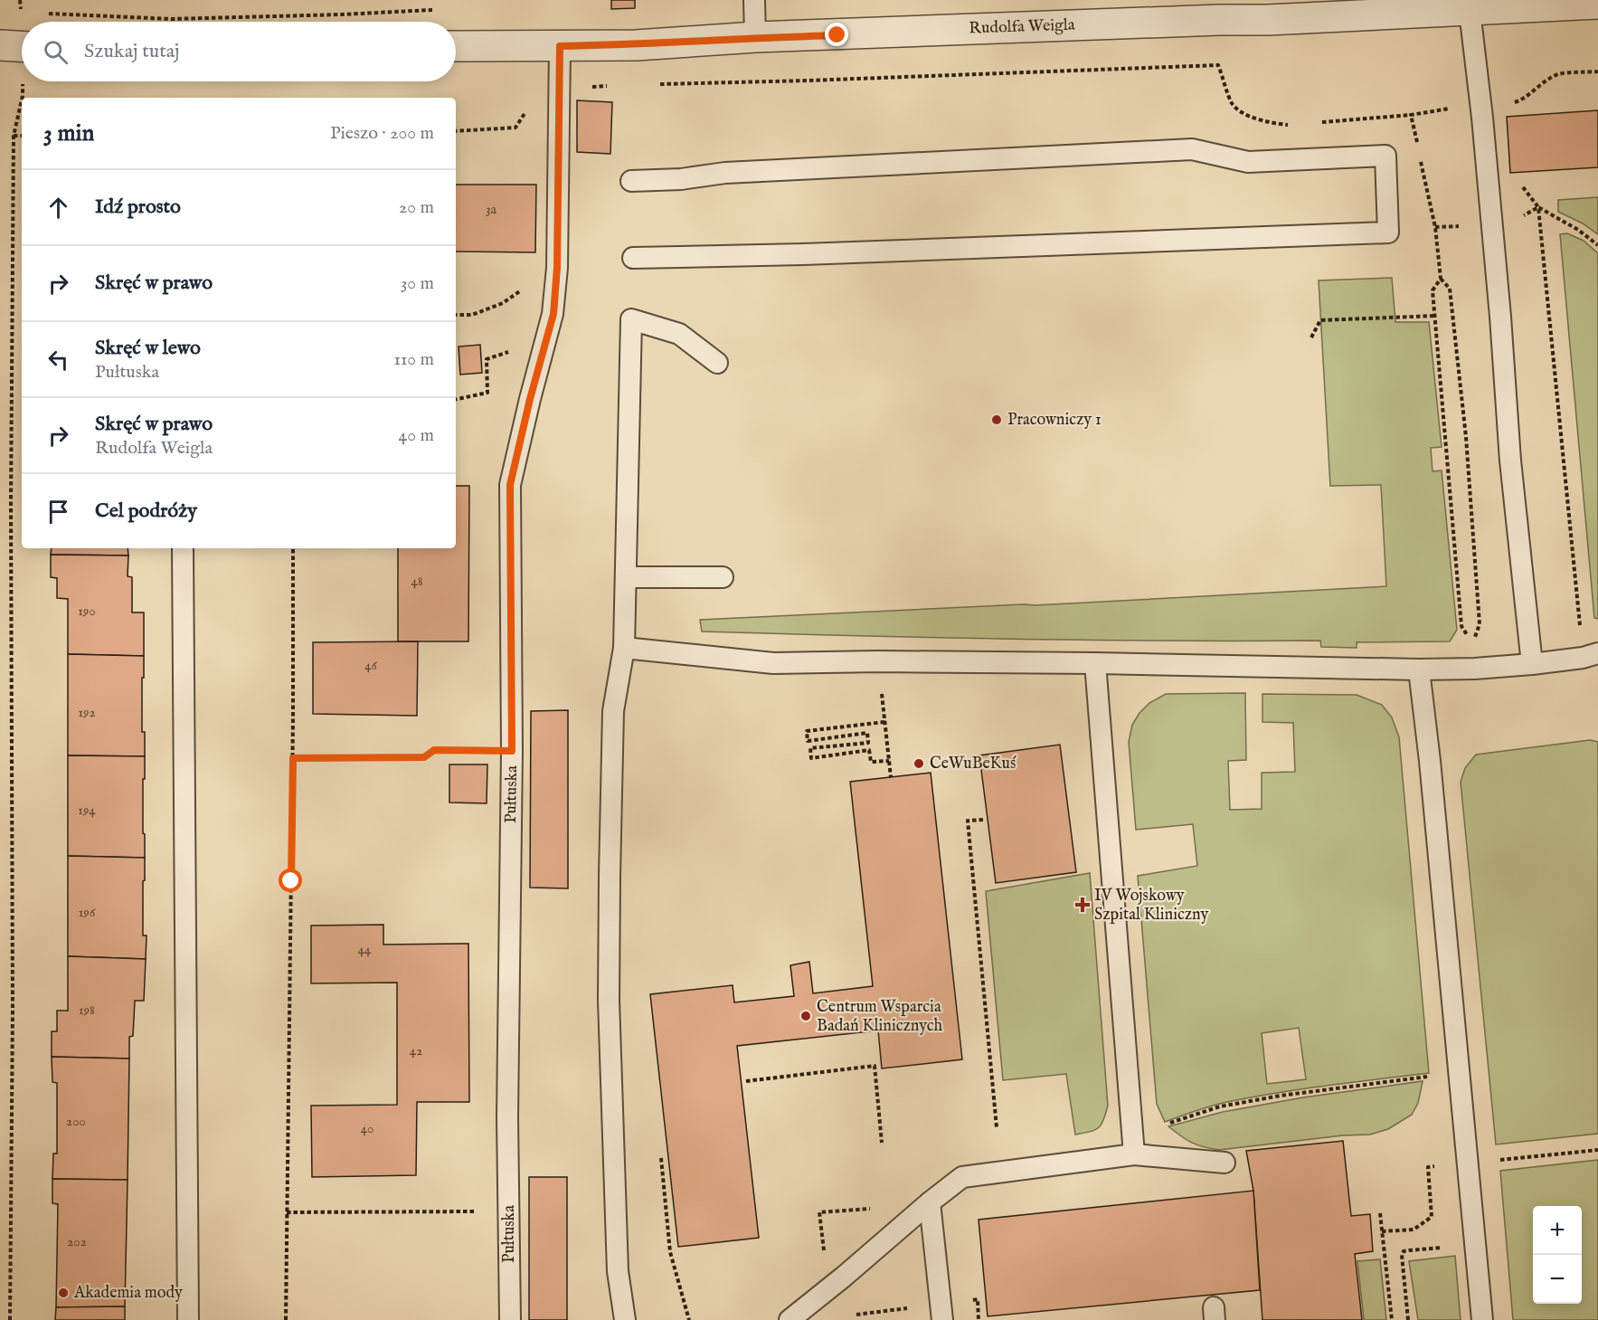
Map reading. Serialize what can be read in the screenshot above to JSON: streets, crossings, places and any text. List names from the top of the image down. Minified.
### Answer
{"streets":{"street":["Rudolfa Weigla"],"lane":["Pułtuska"]},"crossings":[["Rudolfa Weigla","Pułtuska"]],"places":{"other":["Pracowniczy 1","CeWuBeKuś","Centrum Wsparcia Badań Klinicznych","Akademia mody"],"health":["IV Wojskowy Szpital Kliniczny"]},"house_numbers":["3a","48","190","46","192","194","196","44","198","42","200","40","202"],"page":{"search":"Szukaj tutaj","heading":["3 min","Pieszo · 200 m"],"list":[["Idź prosto","20 m"],["Skręć w prawo","30 m"],["Skręć w lewo","Pułtuska","110 m"],["Skręć w prawo","Rudolfa Weigla","40 m"],"Cel podróży"],"map_buttons":["+","−"]}}
